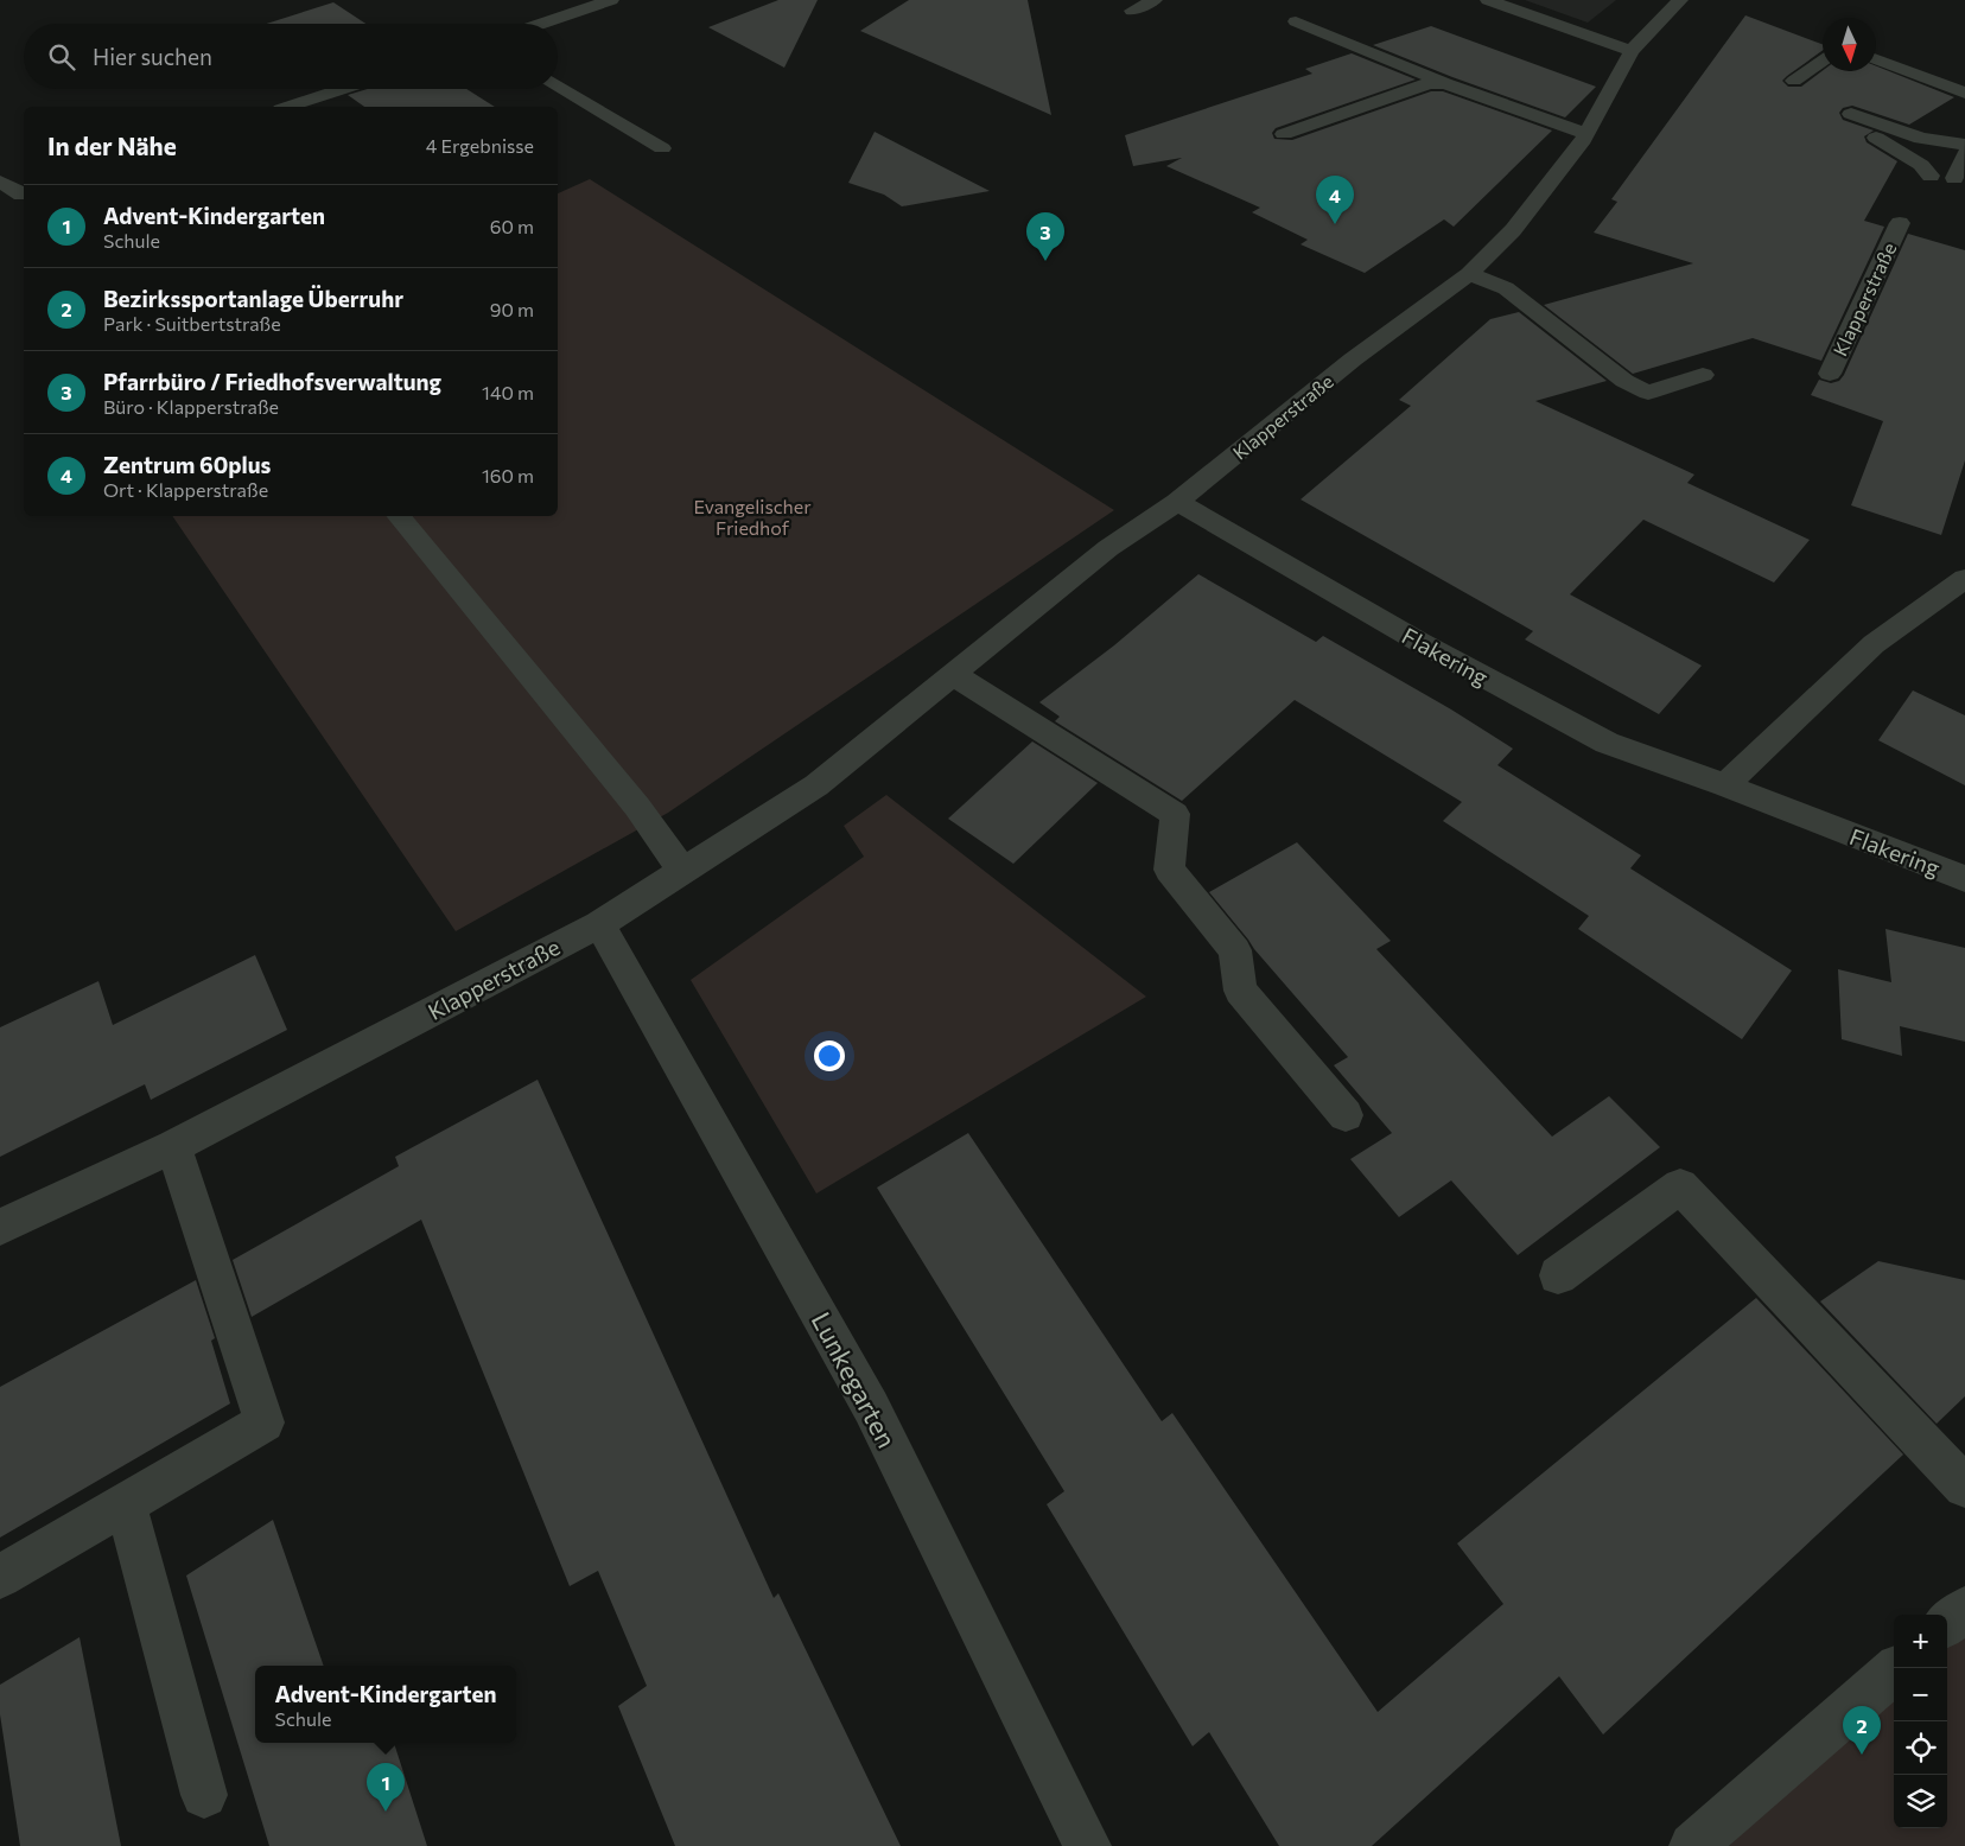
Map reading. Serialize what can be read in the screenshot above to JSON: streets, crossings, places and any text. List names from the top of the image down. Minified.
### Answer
{"streets":{"street":["Klapperstraße","Flakering","Lunkegarten"]},"crossings":[["Klapperstraße","Flakering"],["Klapperstraße","Lunkegarten"]],"parks":["Evangelischer Friedhof"],"north":"bottom","page":{"search":"Hier suchen","heading":["In der Nähe","4 Ergebnisse"],"pins":["4","3","2","1"],"list":[{"mark":"1","name":"Advent-Kindergarten","note":"Schule","value":"60 m"},{"mark":"2","name":"Bezirkssportanlage Überruhr","note":"Park · Suitbertstraße","value":"90 m"},{"mark":"3","name":"Pfarrbüro / Friedhofsverwaltung","note":"Büro · Klapperstraße","value":"140 m"},{"mark":"4","name":"Zentrum 60plus","note":"Ort · Klapperstraße","value":"160 m"}],"map_buttons":["+","−"],"popup":["Advent-Kindergarten","Schule"]}}
